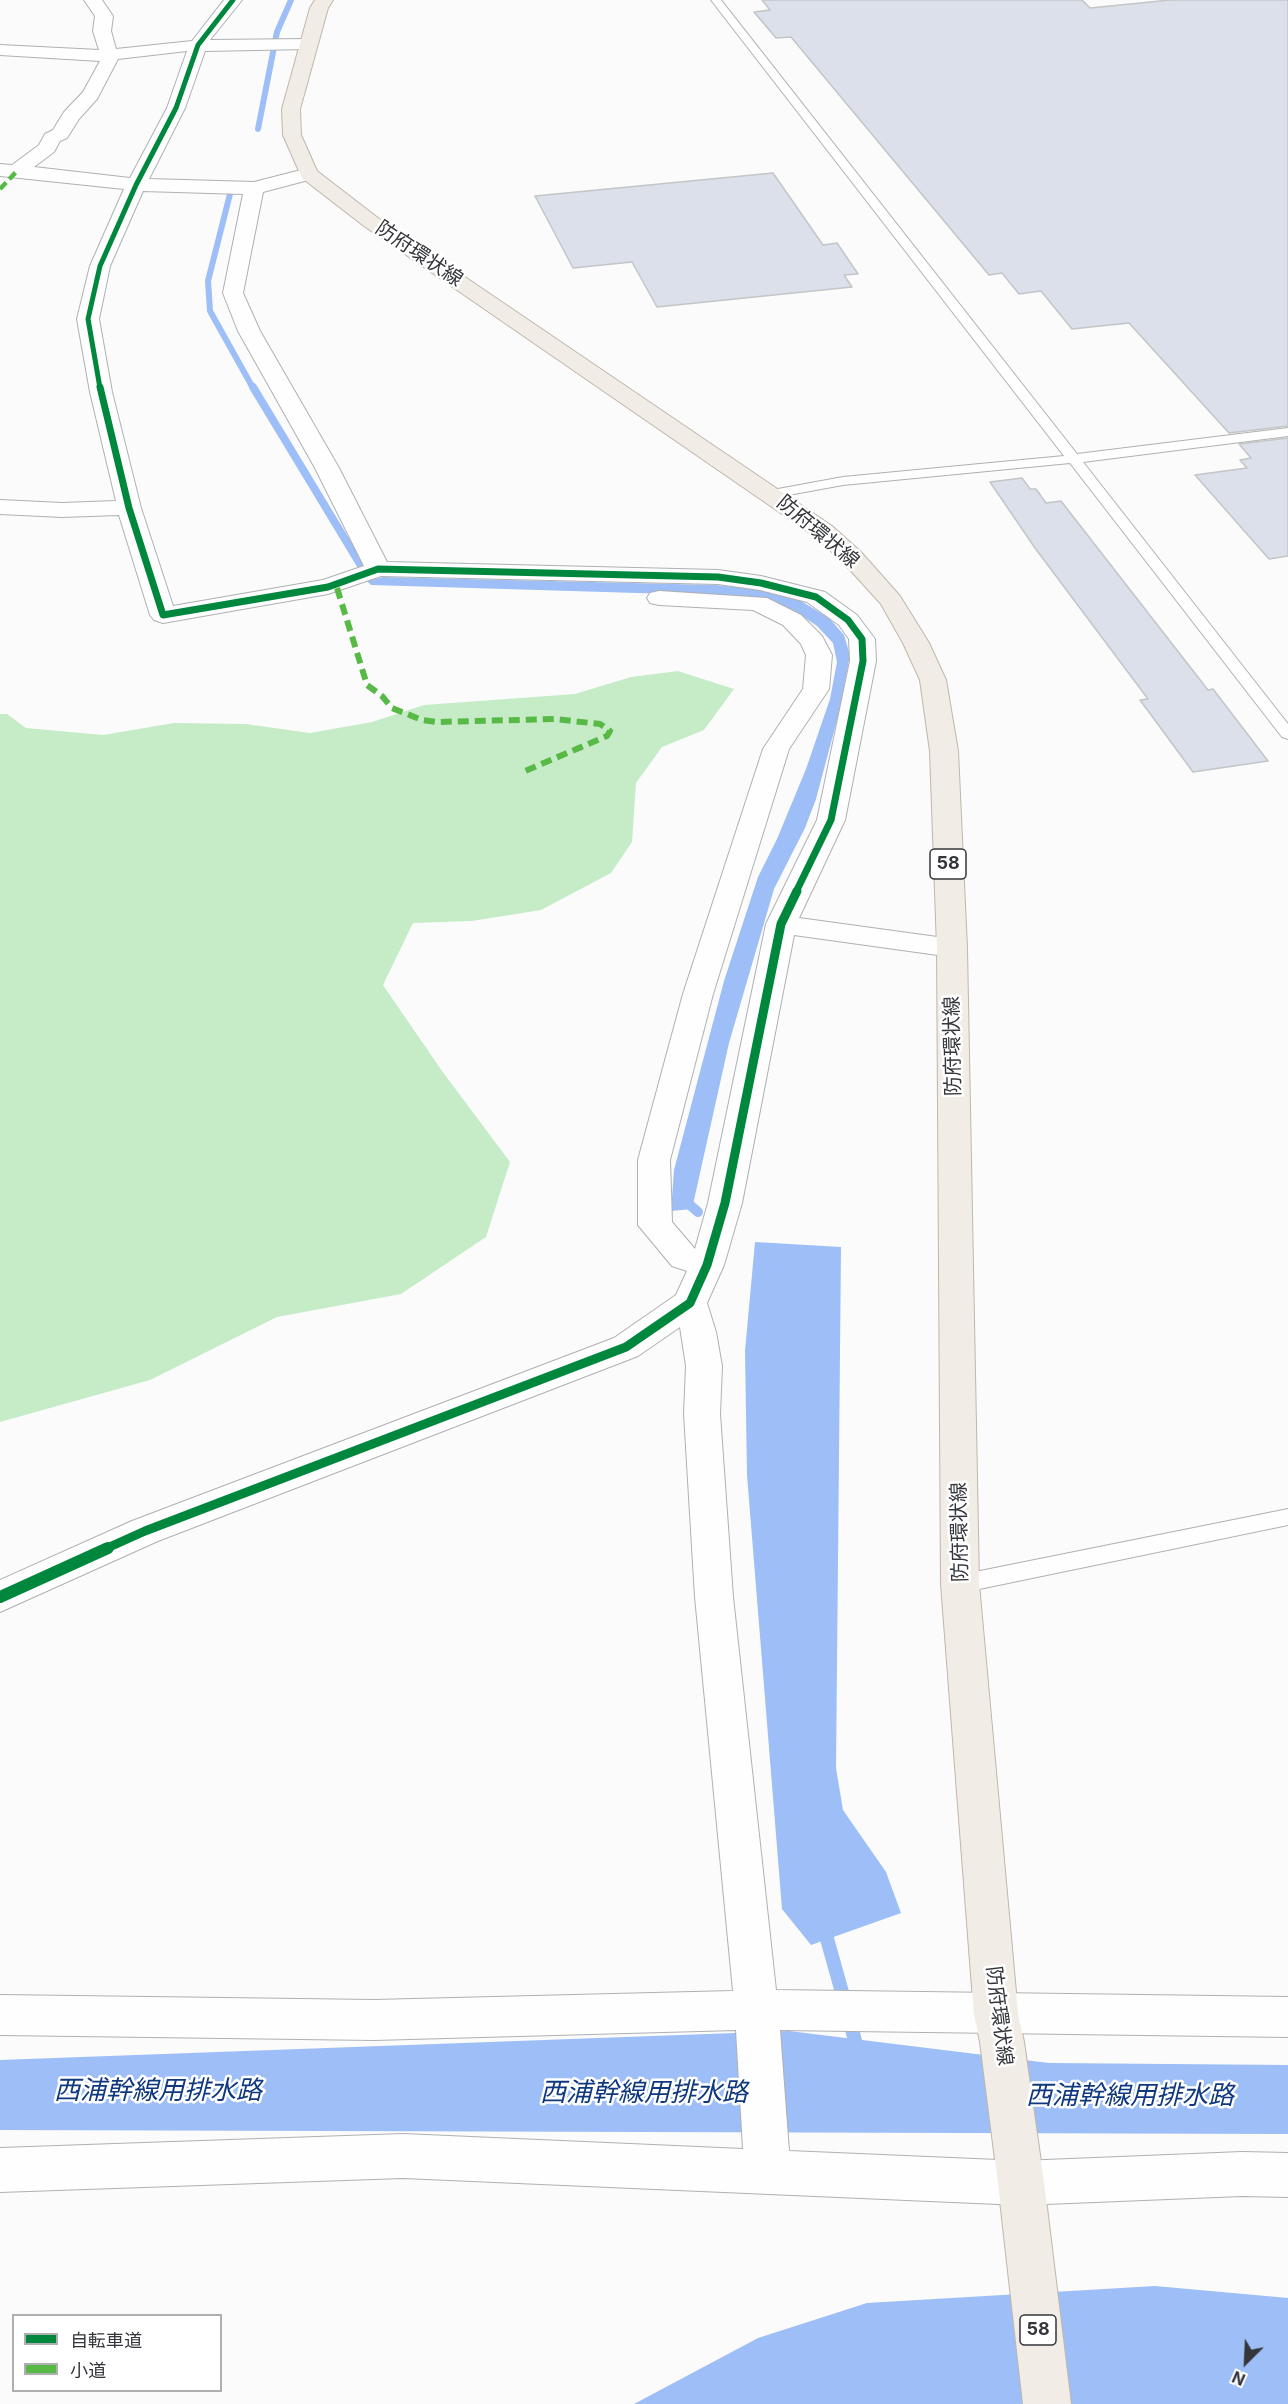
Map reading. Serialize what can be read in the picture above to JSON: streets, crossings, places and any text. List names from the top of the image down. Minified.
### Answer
{"streets":{"main road":["防府環状線","58"]},"water":["西浦幹線用排水路"],"legend":["自転車道","小道"],"north":"bottom left"}
